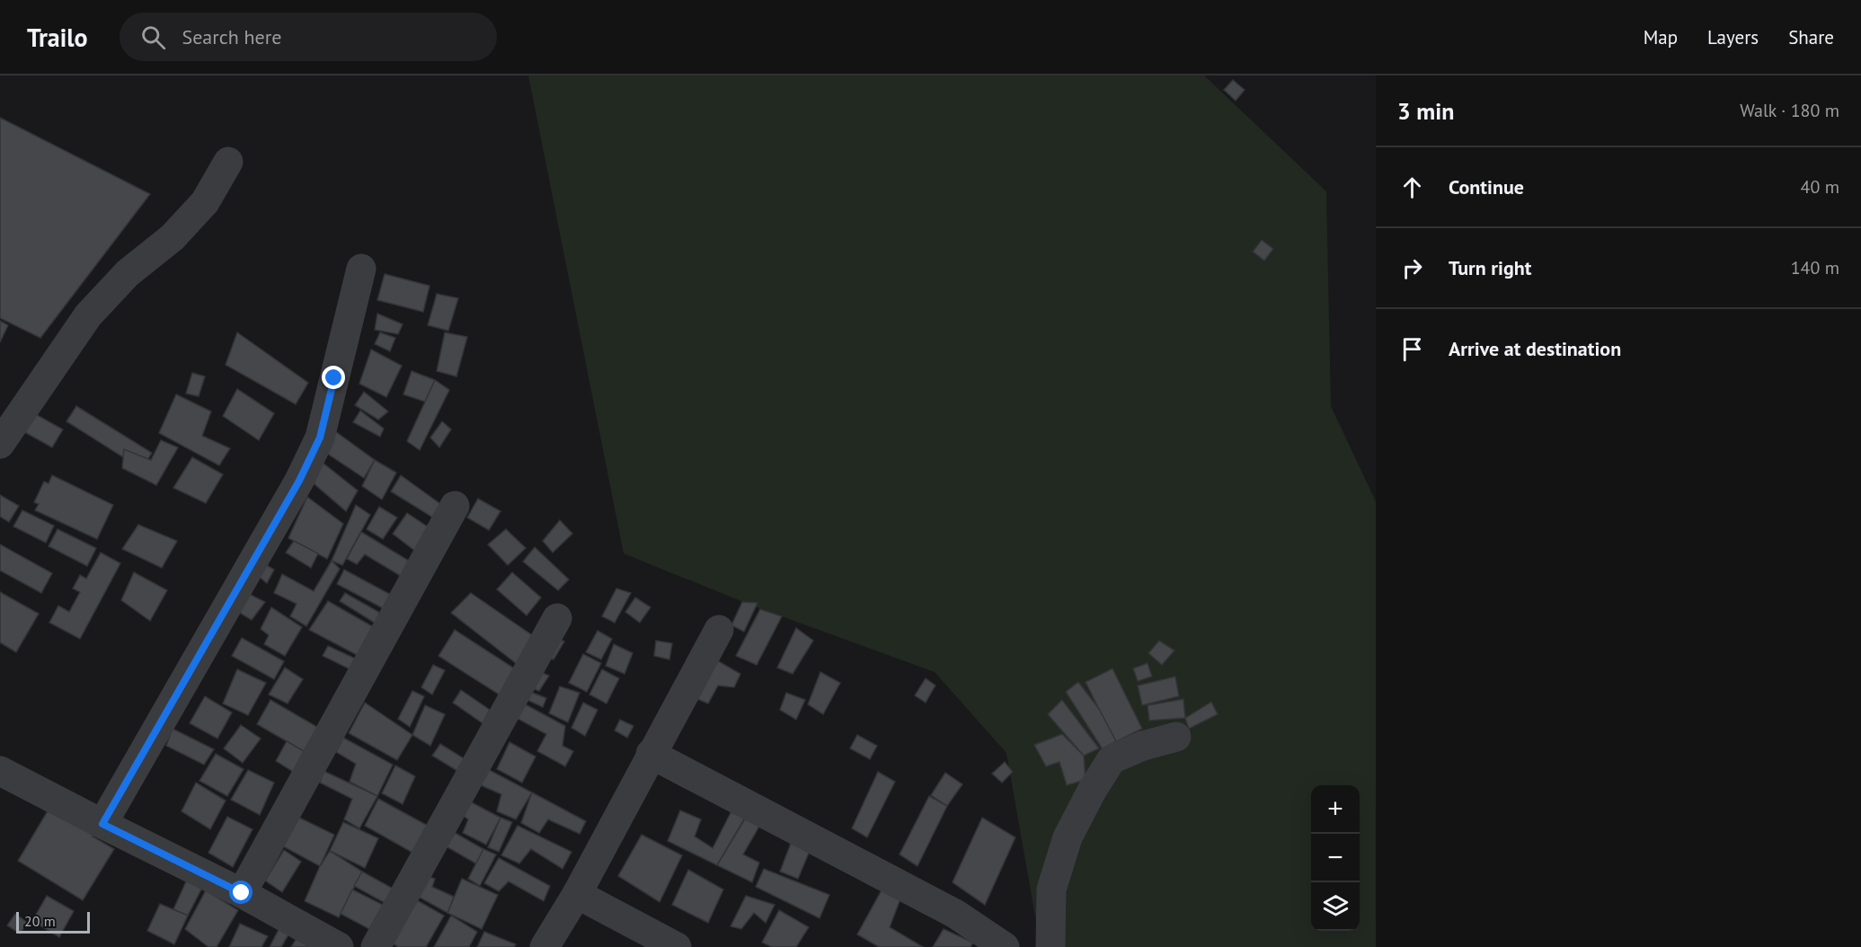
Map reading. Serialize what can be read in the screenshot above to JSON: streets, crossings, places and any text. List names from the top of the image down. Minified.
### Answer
{"scale_bar":"20 m","page":{"header":"Trailo","search":"Search here","nav":["Map","Layers","Share"],"heading":["3 min","Walk · 180 m"],"list":[["Continue","40 m"],["Turn right","140 m"],"Arrive at destination"],"map_buttons":["+","−"],"scale":"20 m"}}
